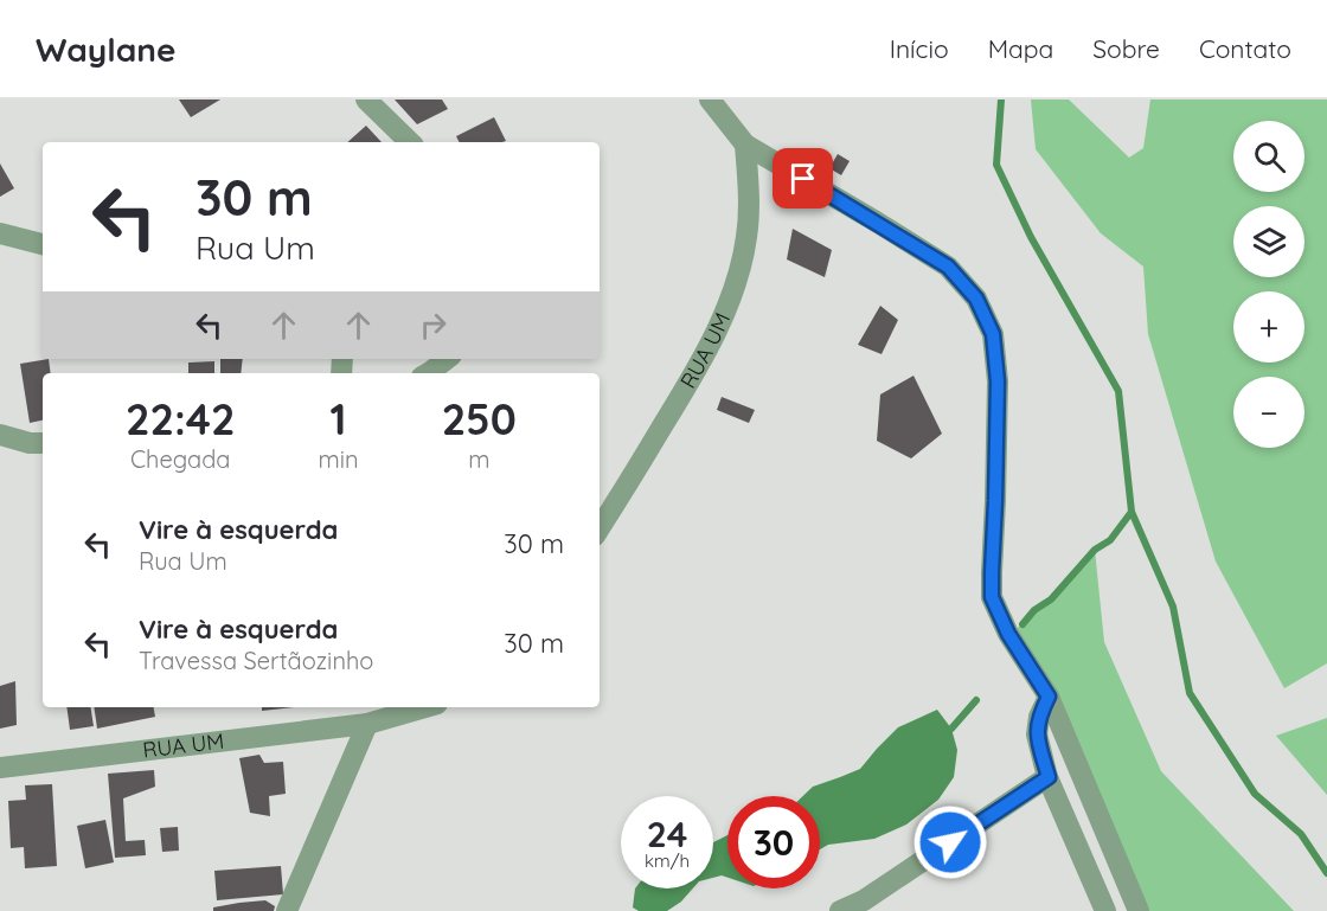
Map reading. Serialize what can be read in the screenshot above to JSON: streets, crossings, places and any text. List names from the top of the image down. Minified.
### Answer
{"streets":{"street":["RUA UM"]},"page":{"header":"Waylane","nav":["Início","Mapa","Sobre","Contato"],"map_buttons":["+","−"],"turn":["30 m","Rua Um"],"eta":["22:42","Chegada","1","min","250","m"],"list":[{"name":"Vire à esquerda","note":"Rua Um","value":"30 m"},{"name":"Vire à esquerda","note":"Travessa Sertãozinho","value":"30 m"}],"speed":"24 km/h","limit":"30"}}
